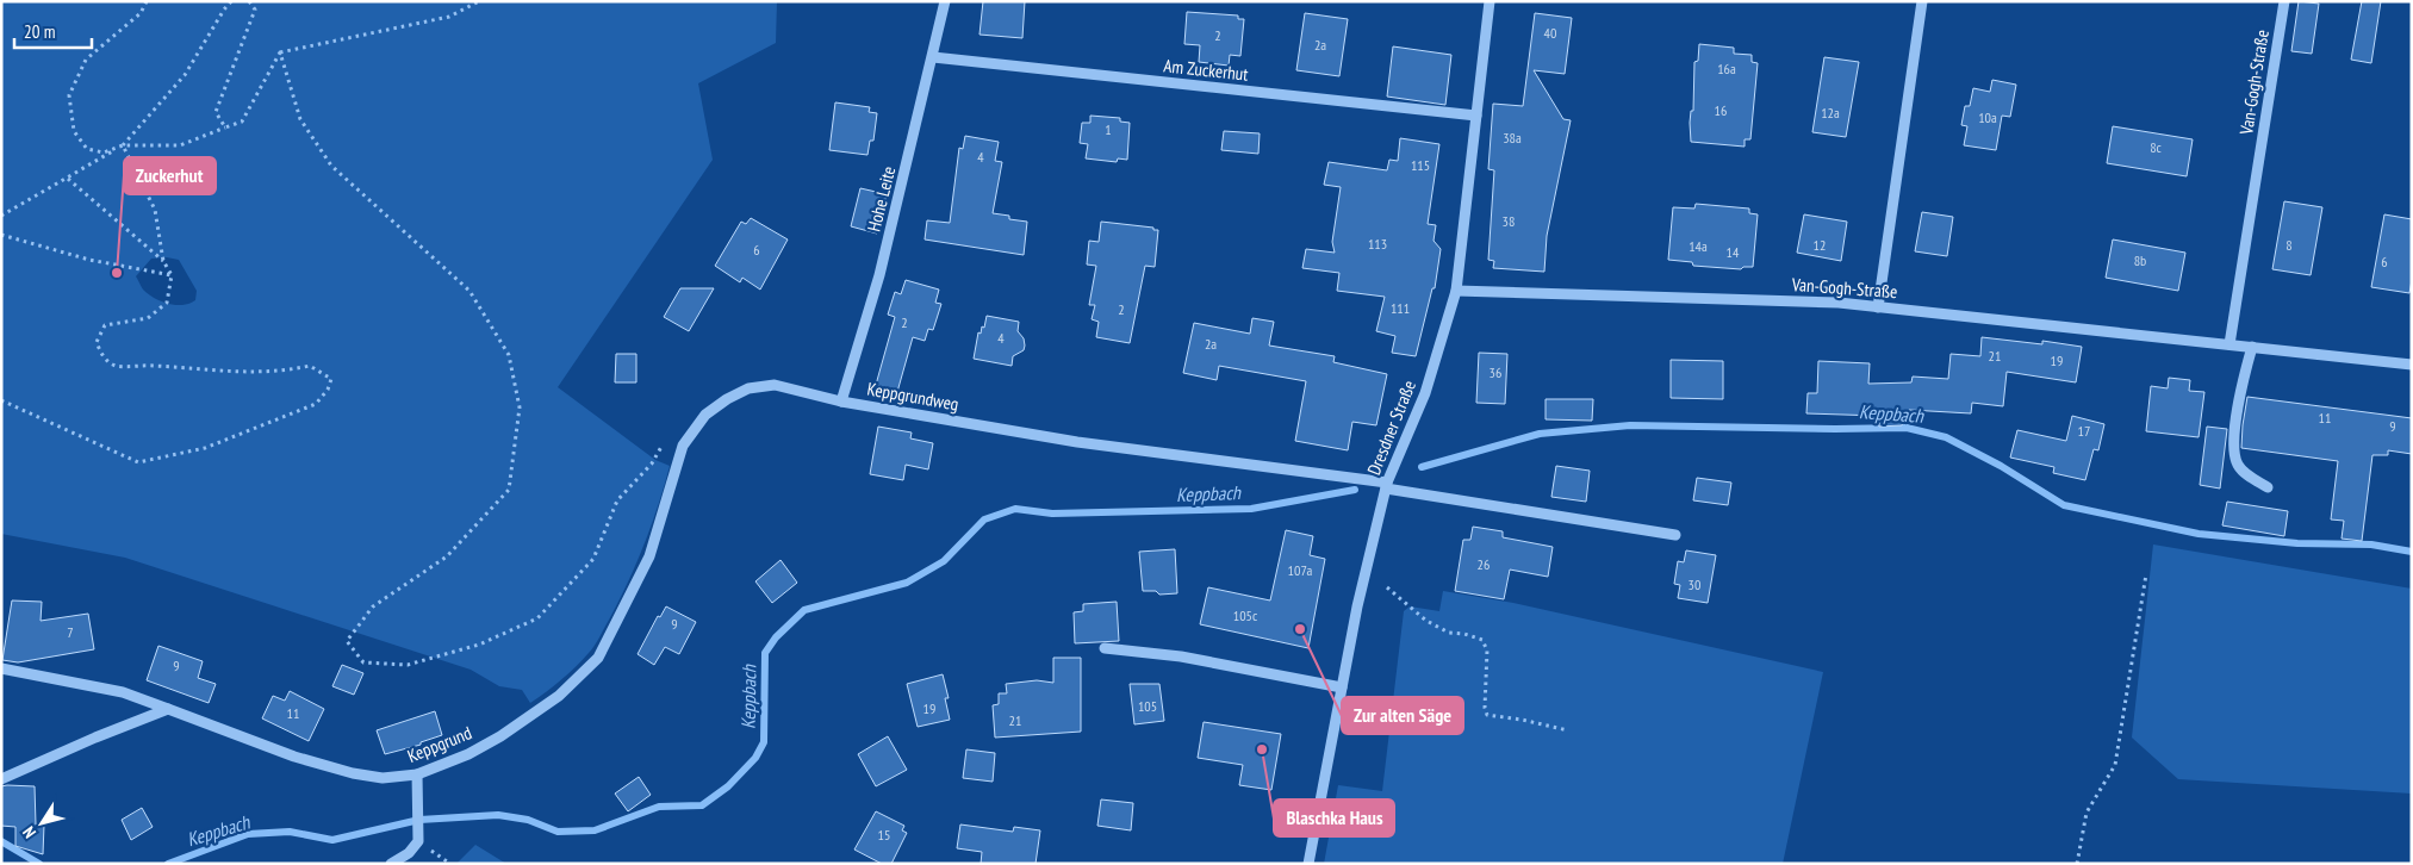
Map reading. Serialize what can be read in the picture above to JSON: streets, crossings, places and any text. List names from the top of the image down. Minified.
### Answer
{"streets":{"street":["Am Zuckerhut","Van-Gogh-Straße","Hohe Leite","Keppgrundweg","Dresdner Straße","Keppgrund"]},"crossings":[["Am Zuckerhut","Hohe Leite"],["Am Zuckerhut","Dresdner Straße"],["Van-Gogh-Straße","Dresdner Straße"],["Hohe Leite","Keppgrundweg"],["Keppgrundweg","Dresdner Straße"],["Keppgrundweg","Keppgrund"]],"water":["Keppbach"],"places":["Zuckerhut","Zur alten Säge","Blaschka Haus"],"house_numbers":["40","2","2a","16a","16","12a","10a","1","38a","8c","4","115","38","113","12","8","14a","6","14","8b","6","111","2","2","4","2a","21","19","36","11","9","17","26","107a","30","105c","9","7","9","105","19","11","21","15"],"scale_bar":"20 m","north":"bottom left"}
